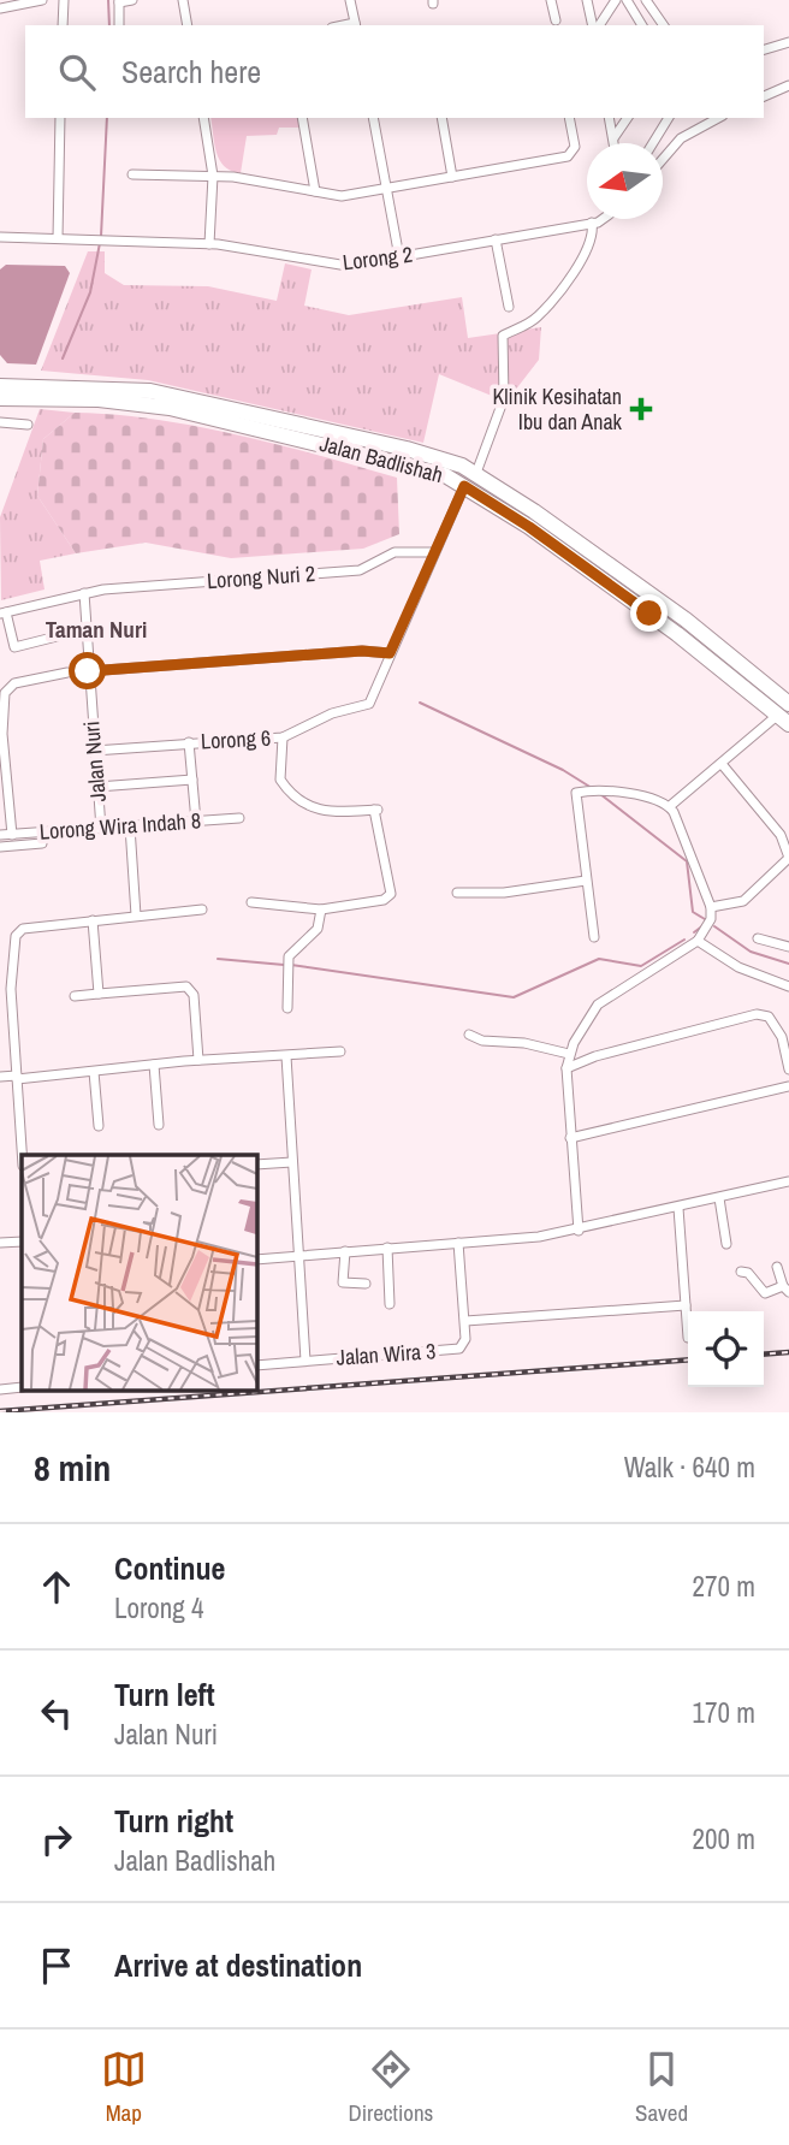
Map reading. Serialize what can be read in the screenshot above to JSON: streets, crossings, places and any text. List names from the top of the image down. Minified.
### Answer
{"streets":{"main road":["Jalan Badlishah"],"street":["Lorong 2","Lorong Nuri 2","Lorong 6","Jalan Nuri","Lorong Wira Indah 8","Jalan Wira 3"]},"crossings":[["Lorong Nuri 2","Jalan Nuri"],["Lorong 6","Jalan Nuri"],["Jalan Nuri","Lorong Wira Indah 8"]],"districts":["Taman Nuri"],"places":{"health":["Klinik Kesihatan Ibu dan Anak"]},"north":"left","page":{"search":"Search here","heading":["8 min","Walk · 640 m"],"list":[["Continue","Lorong 4","270 m"],["Turn left","Jalan Nuri","170 m"],["Turn right","Jalan Badlishah","200 m"],"Arrive at destination"],"nav":["Map","Directions","Saved"]}}
